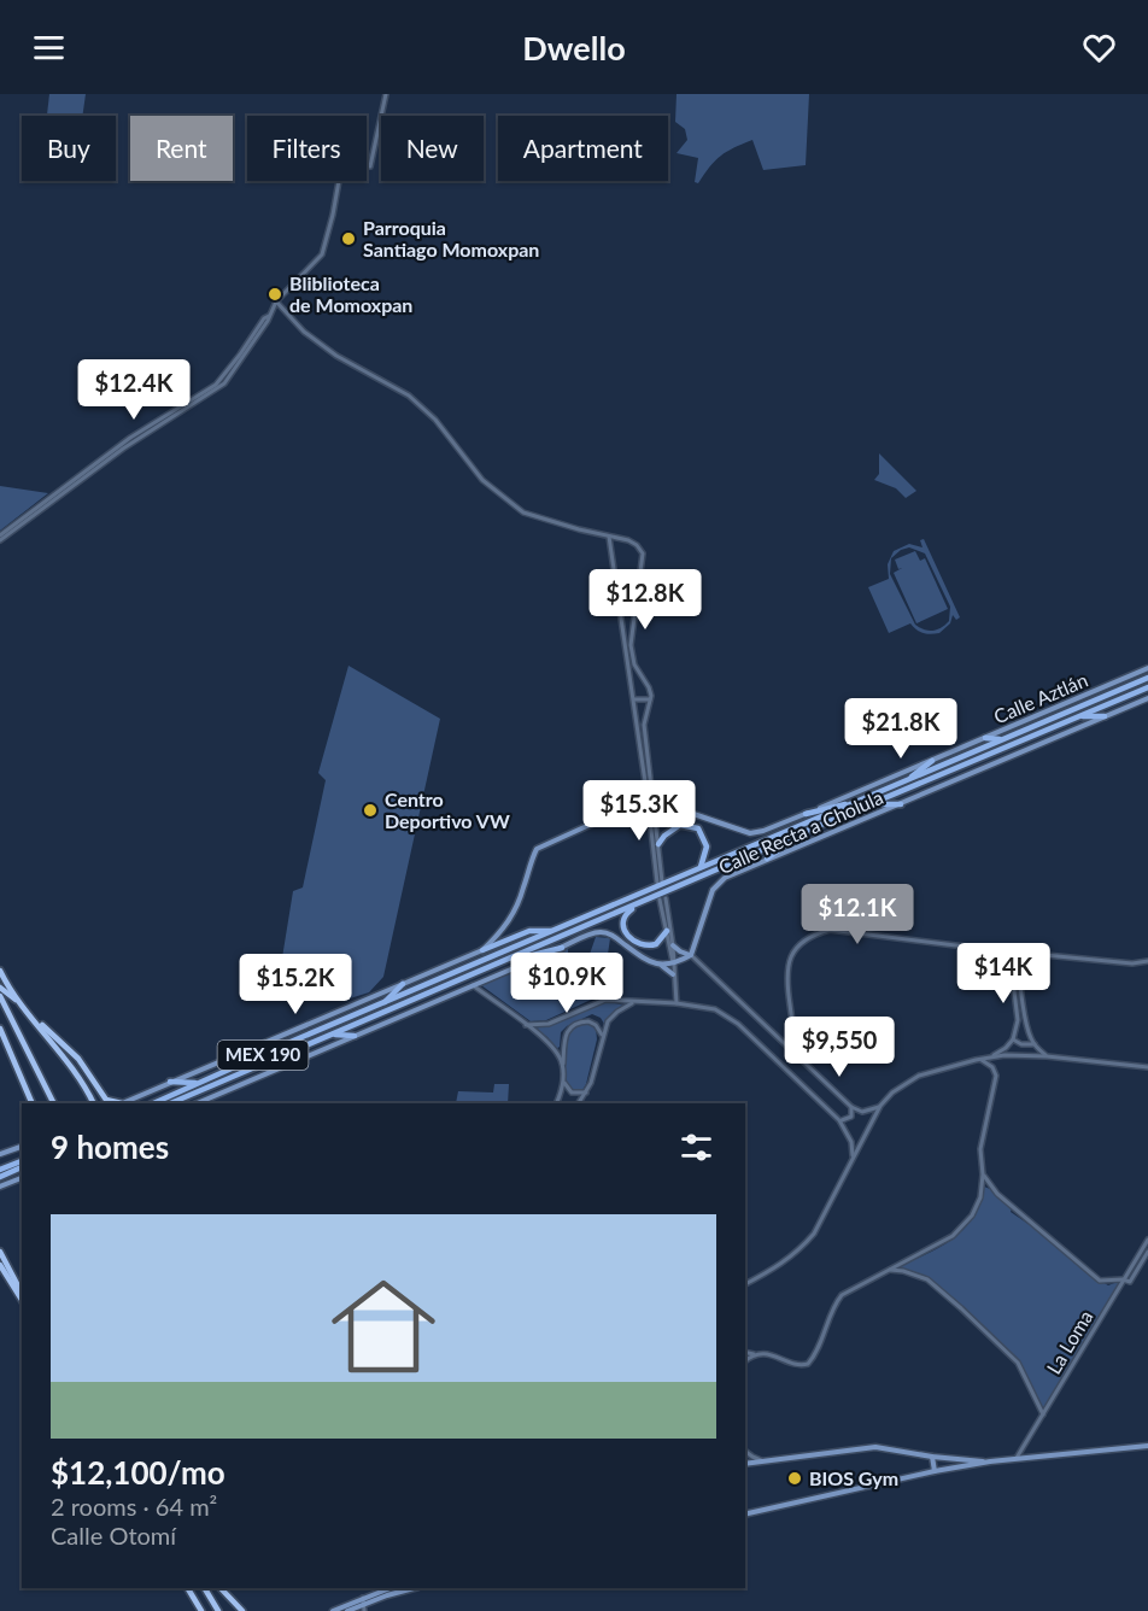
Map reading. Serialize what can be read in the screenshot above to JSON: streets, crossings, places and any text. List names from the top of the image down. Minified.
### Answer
{"streets":{"main road":["Calle Aztlán","Calle Recta a Cholula","MEX 190"],"street":["La Loma"]},"crossings":[["Calle Recta a Cholula","MEX 190"]],"places":["Parroquia Santiago Momoxpan","Bliblioteca de Momoxpan","Centro Deportivo VW","BIOS Gym"],"page":{"header":"Dwello","chip":["Buy","Rent","Filters","New","Apartment"],"price":["$12.4K","$12.8K","$21.8K","$15.3K","$12.1K","$14K","$10.9K","$15.2K","$9,550"],"heading":"9 homes","list":[{"name":"$12,100/mo","note":"2 rooms · 64 m² · Calle Otomí"}]}}
